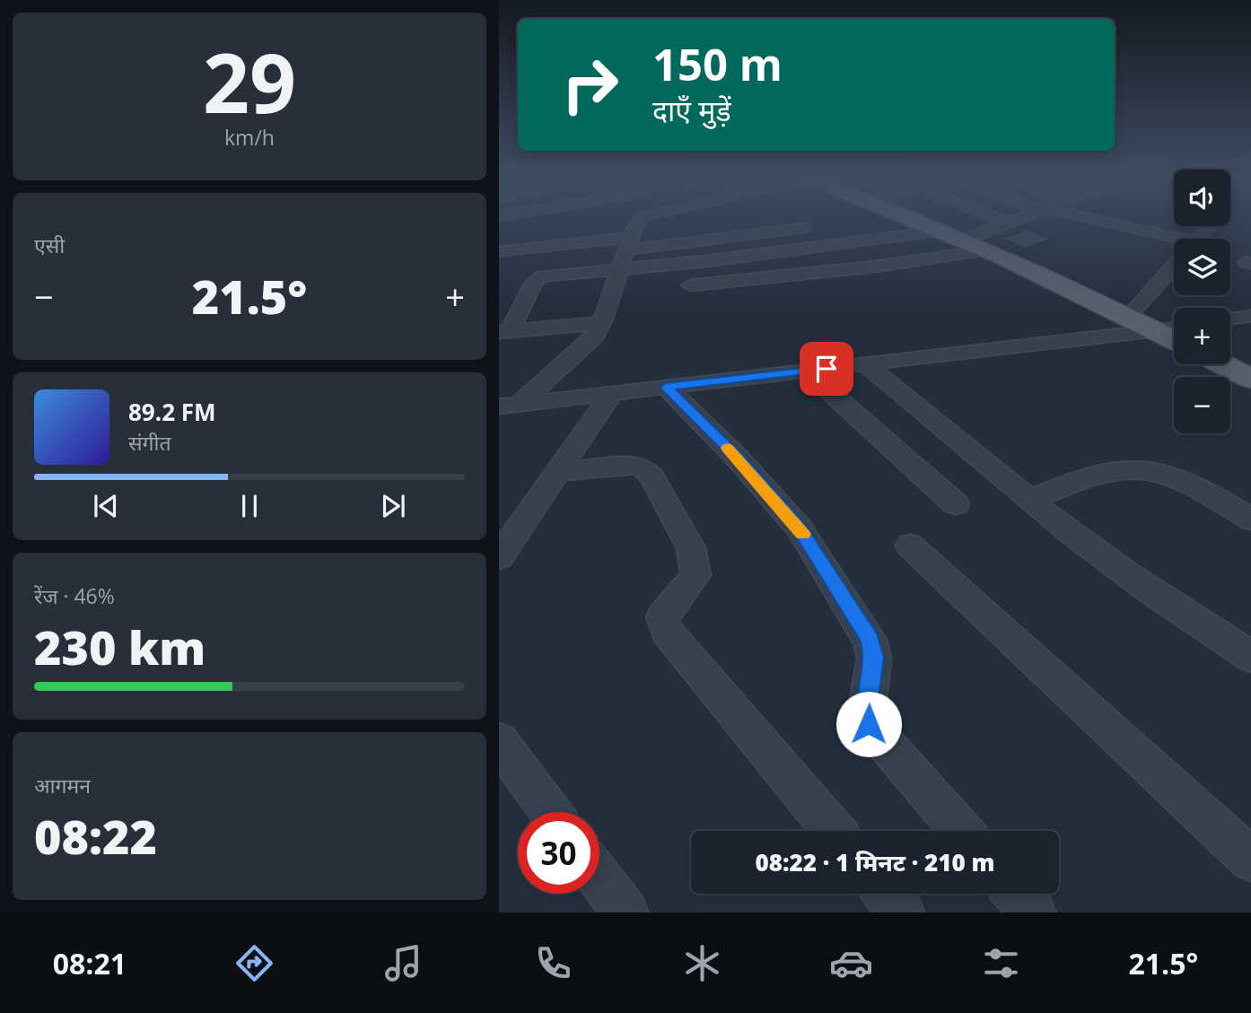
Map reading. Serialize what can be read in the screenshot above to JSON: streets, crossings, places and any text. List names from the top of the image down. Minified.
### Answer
{"page":{"tile":[["29","km/h"],"एसी",["रेंज · 46%","230 km"],["आगमन","08:22"]],"turn":["150 m","दाएँ मुड़ें"],"map_buttons":["+","−"],"heat":["−","21.5°","+"],"song":["89.2 FM","संगीत"],"limit":"30","trip":"08:22 · 1 मिनट · 210 m","tabs":["08:21","21.5°"]}}
